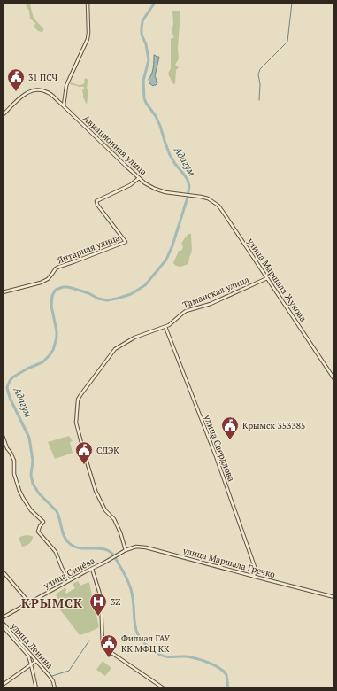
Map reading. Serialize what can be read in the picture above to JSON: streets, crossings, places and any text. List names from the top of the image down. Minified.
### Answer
{"streets":{"main road":["Авиационная улица","Янтарная улица","улица Маршала Жукова","Таманская улица","улица Свердлова","улица Маршала Гречко","улица Синёва","улица Ленина"]},"crossings":[["Авиационная улица","Янтарная улица"],["Авиационная улица","улица Маршала Жукова"],["улица Маршала Жукова","Таманская улица"],["Таманская улица","улица Свердлова"],["Таманская улица","улица Маршала Гречко"],["улица Свердлова","улица Маршала Гречко"],["улица Маршала Гречко","улица Синёва"]],"districts":["КРЫМСК"],"water":["Адагум"],"places":{"public building":["31 ПСЧ","Крымск 353385","СДЭК","Филиал ГАУ КК МФЦ КК"],"hospital":["3Z"]}}
